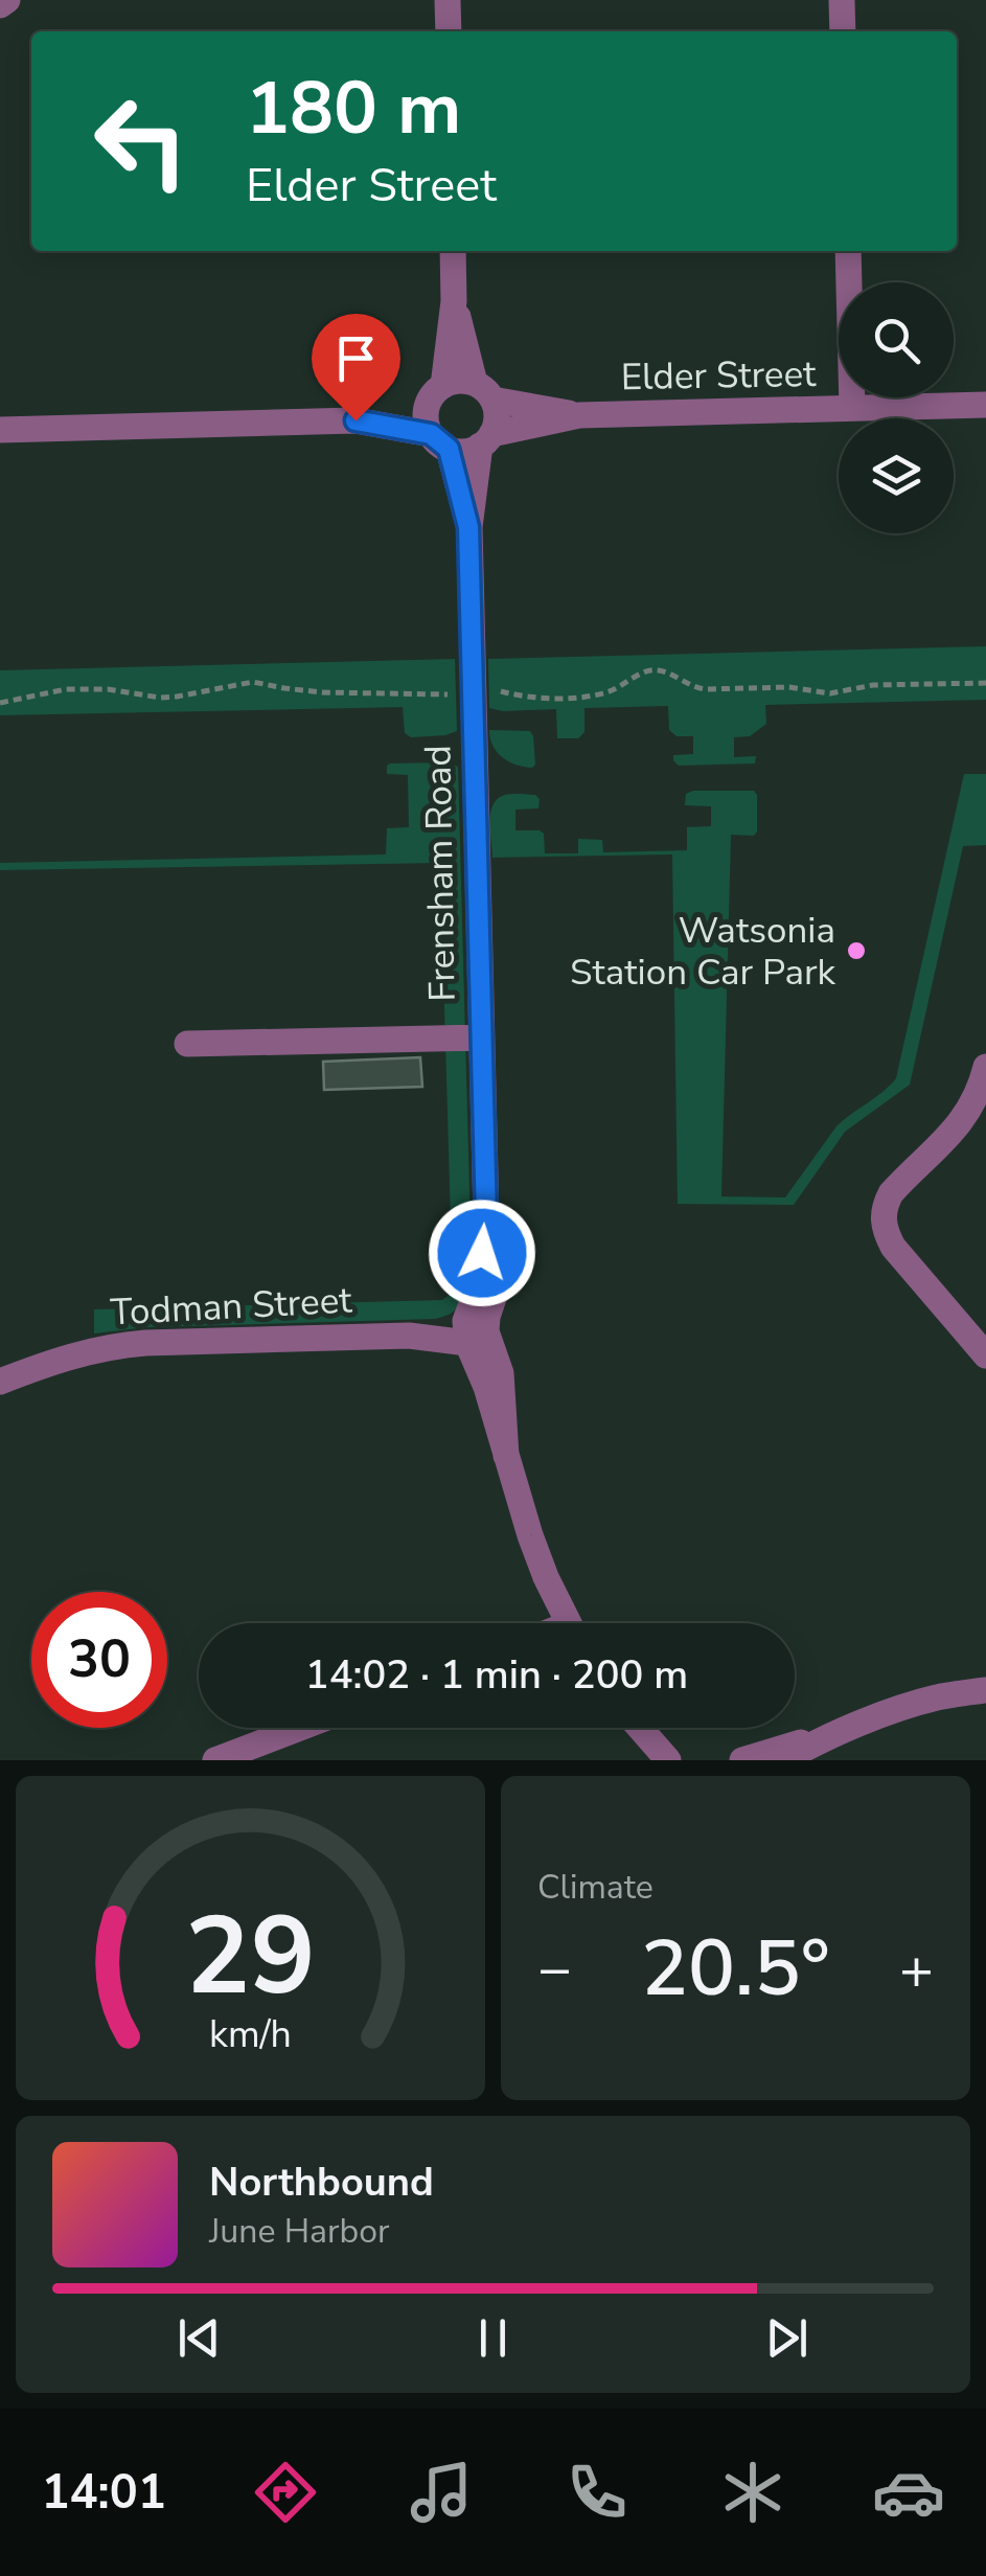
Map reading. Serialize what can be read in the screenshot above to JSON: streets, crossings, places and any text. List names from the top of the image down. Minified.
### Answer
{"streets":{"street":["Elder Street","Frensham Road","Todman Street"]},"crossings":[["Elder Street","Frensham Road"],["Frensham Road","Todman Street"]],"places":["Watsonia Station Car Park"],"page":{"turn":["180 m","Elder Street"],"limit":"30","trip":"14:02 · 1 min · 200 m","tile":"Climate","heat":["−","20.5°","+"],"song":["Northbound","June Harbor"],"tabs":"14:01","gauge":["29","km/h"]}}
